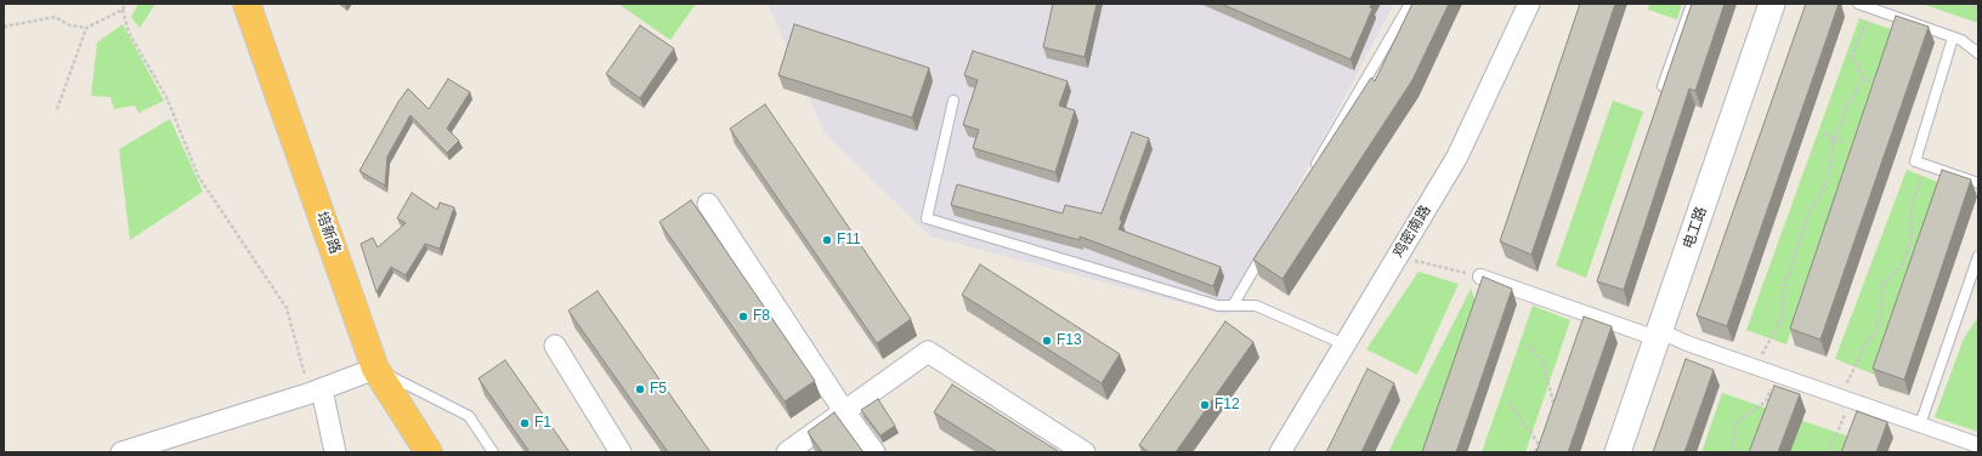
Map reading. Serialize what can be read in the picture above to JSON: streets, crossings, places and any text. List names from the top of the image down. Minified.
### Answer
{"streets":{"highway":["培新路"],"street":["电工路","鸡密南路"]},"places":["F11","F8","F13","F5","F12","F1"]}
